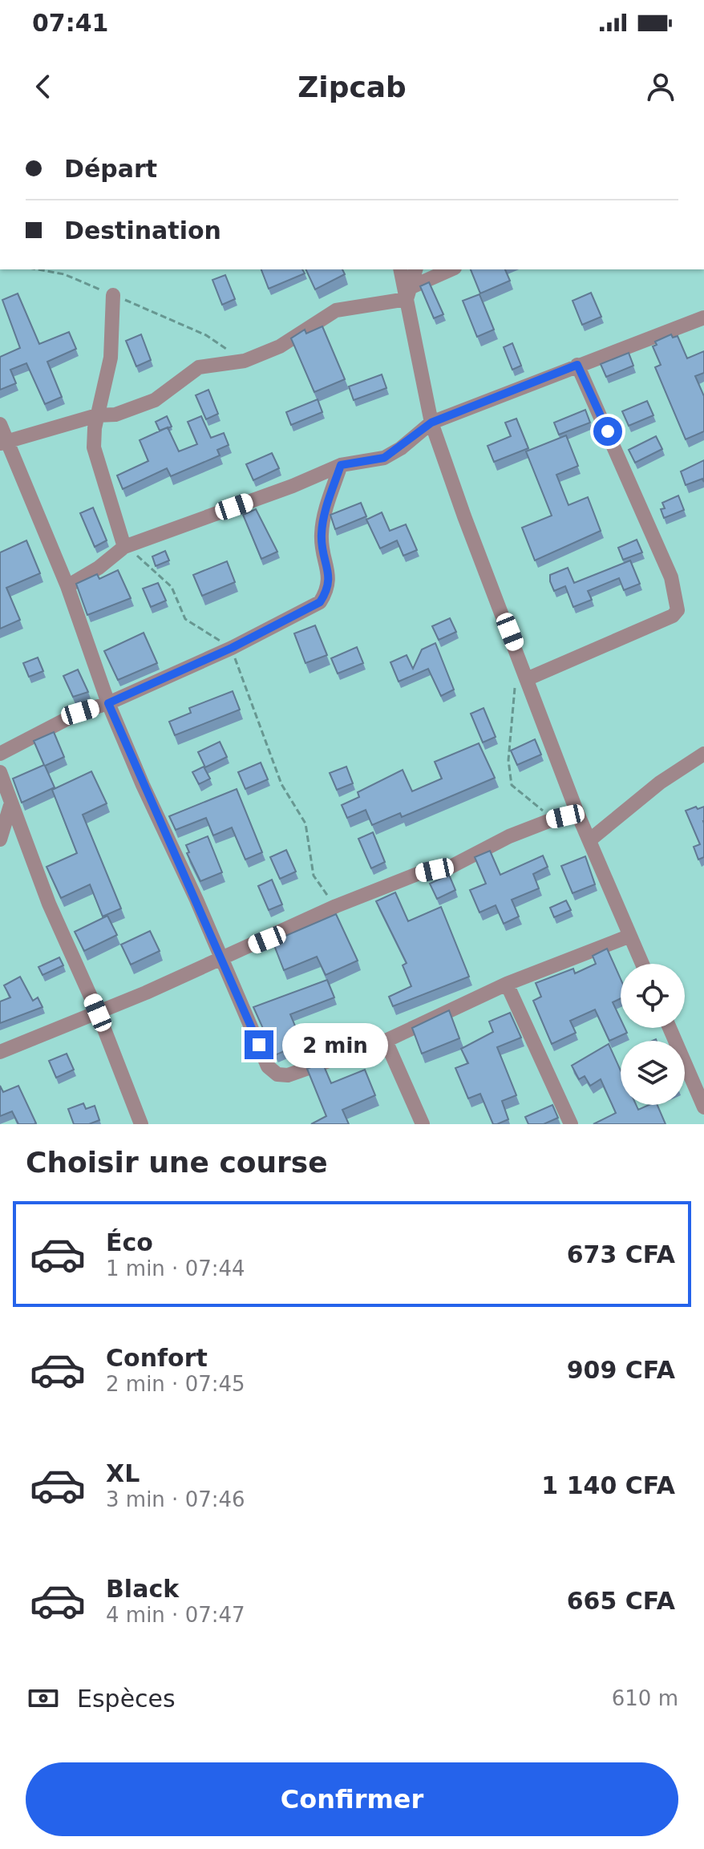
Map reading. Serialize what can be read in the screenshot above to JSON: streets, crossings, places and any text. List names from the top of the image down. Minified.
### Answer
{"page":{"status":"07:41","header":"Zipcab","banner":["Départ","Destination"],"bubble":"2 min","heading":"Choisir une course","list":[{"name":"Éco","note":"1 min · 07:44","value":"673 CFA"},{"name":"Confort","note":"2 min · 07:45","value":"909 CFA"},{"name":"XL","note":"3 min · 07:46","value":"1 140 CFA"},{"name":"Black","note":"4 min · 07:47","value":"665 CFA"}],"pay":["Espèces","610 m"],"buttons":"Confirmer"}}
